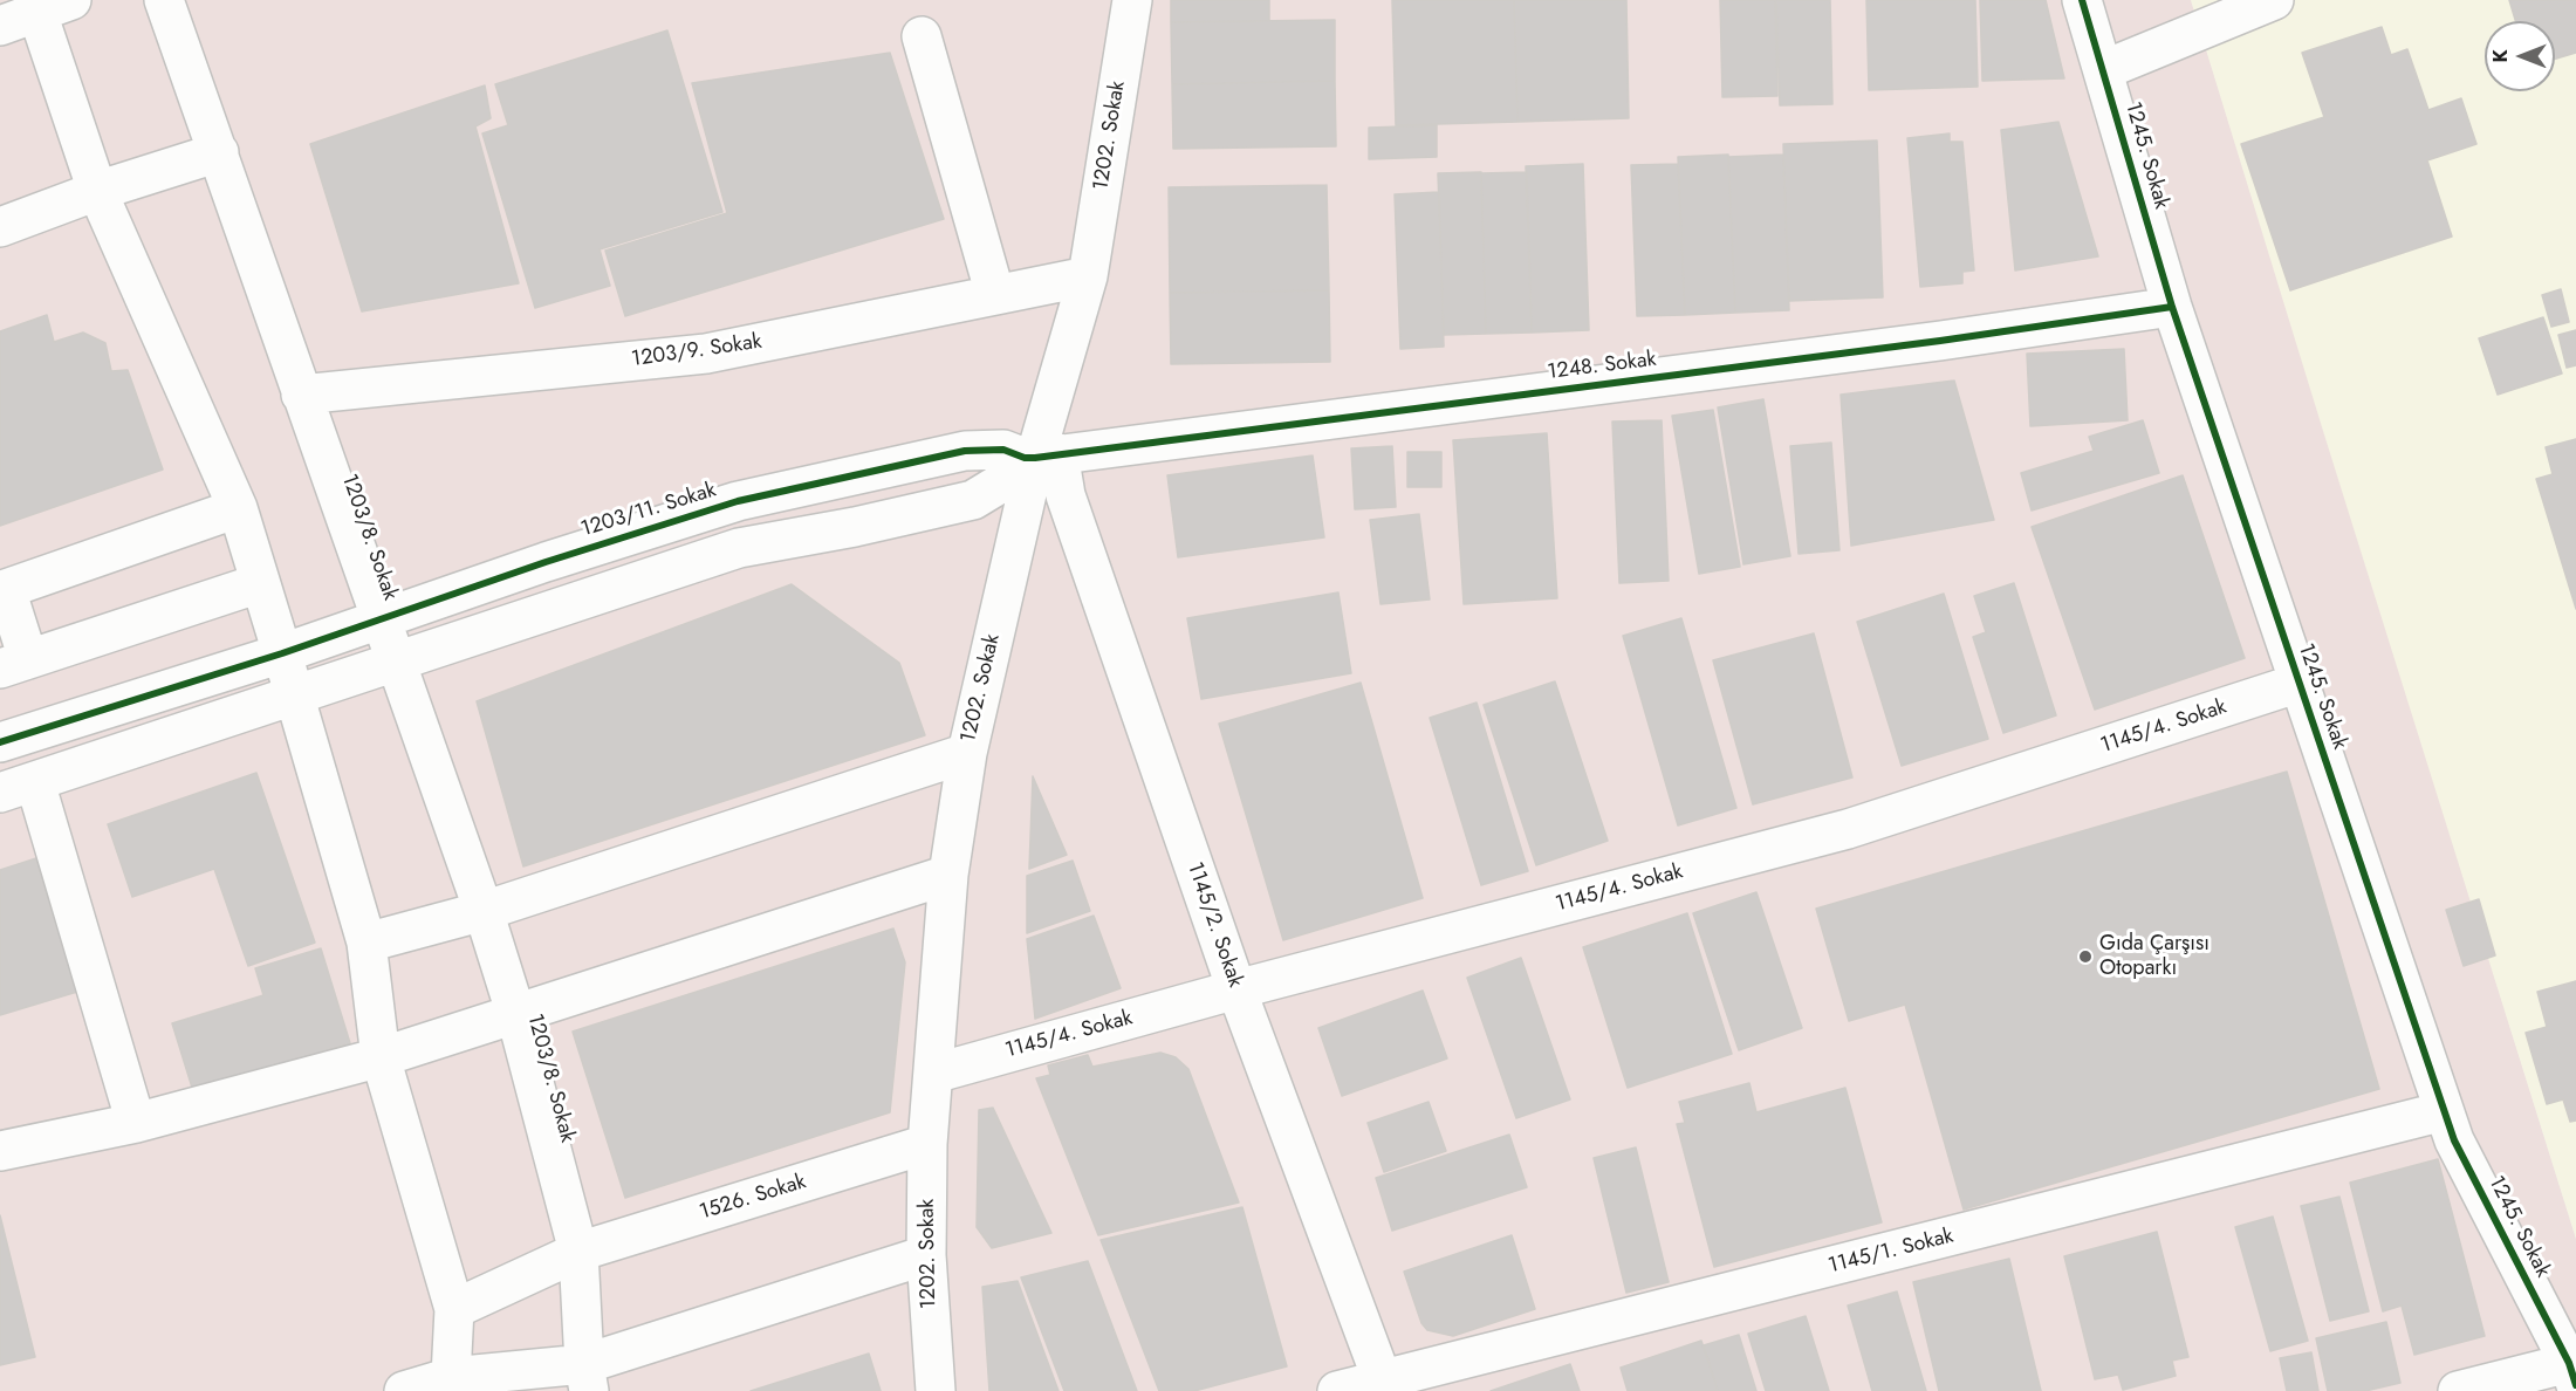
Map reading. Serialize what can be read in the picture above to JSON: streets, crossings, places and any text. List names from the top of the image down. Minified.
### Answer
{"streets":{"street":["1202. Sokak","1245. Sokak","1203/9. Sokak","1248. Sokak","1203/11. Sokak","1203/8. Sokak","1145/4. Sokak","1145/2. Sokak","1526. Sokak","1145/1. Sokak"]},"crossings":[["1202. Sokak","1203/9. Sokak"],["1202. Sokak","1248. Sokak"],["1202. Sokak","1203/11. Sokak"],["1202. Sokak","1145/4. Sokak"],["1202. Sokak","1145/2. Sokak"],["1202. Sokak","1526. Sokak"],["1245. Sokak","1248. Sokak"],["1245. Sokak","1145/4. Sokak"],["1245. Sokak","1145/1. Sokak"],["1203/9. Sokak","1203/8. Sokak"],["1248. Sokak","1203/11. Sokak"],["1248. Sokak","1145/2. Sokak"],["1203/11. Sokak","1203/8. Sokak"],["1203/11. Sokak","1145/2. Sokak"],["1203/8. Sokak","1526. Sokak"],["1145/4. Sokak","1145/2. Sokak"],["1145/2. Sokak","1145/1. Sokak"]],"places":["Gıda Çarşısı Otoparkı"],"north":"left"}
